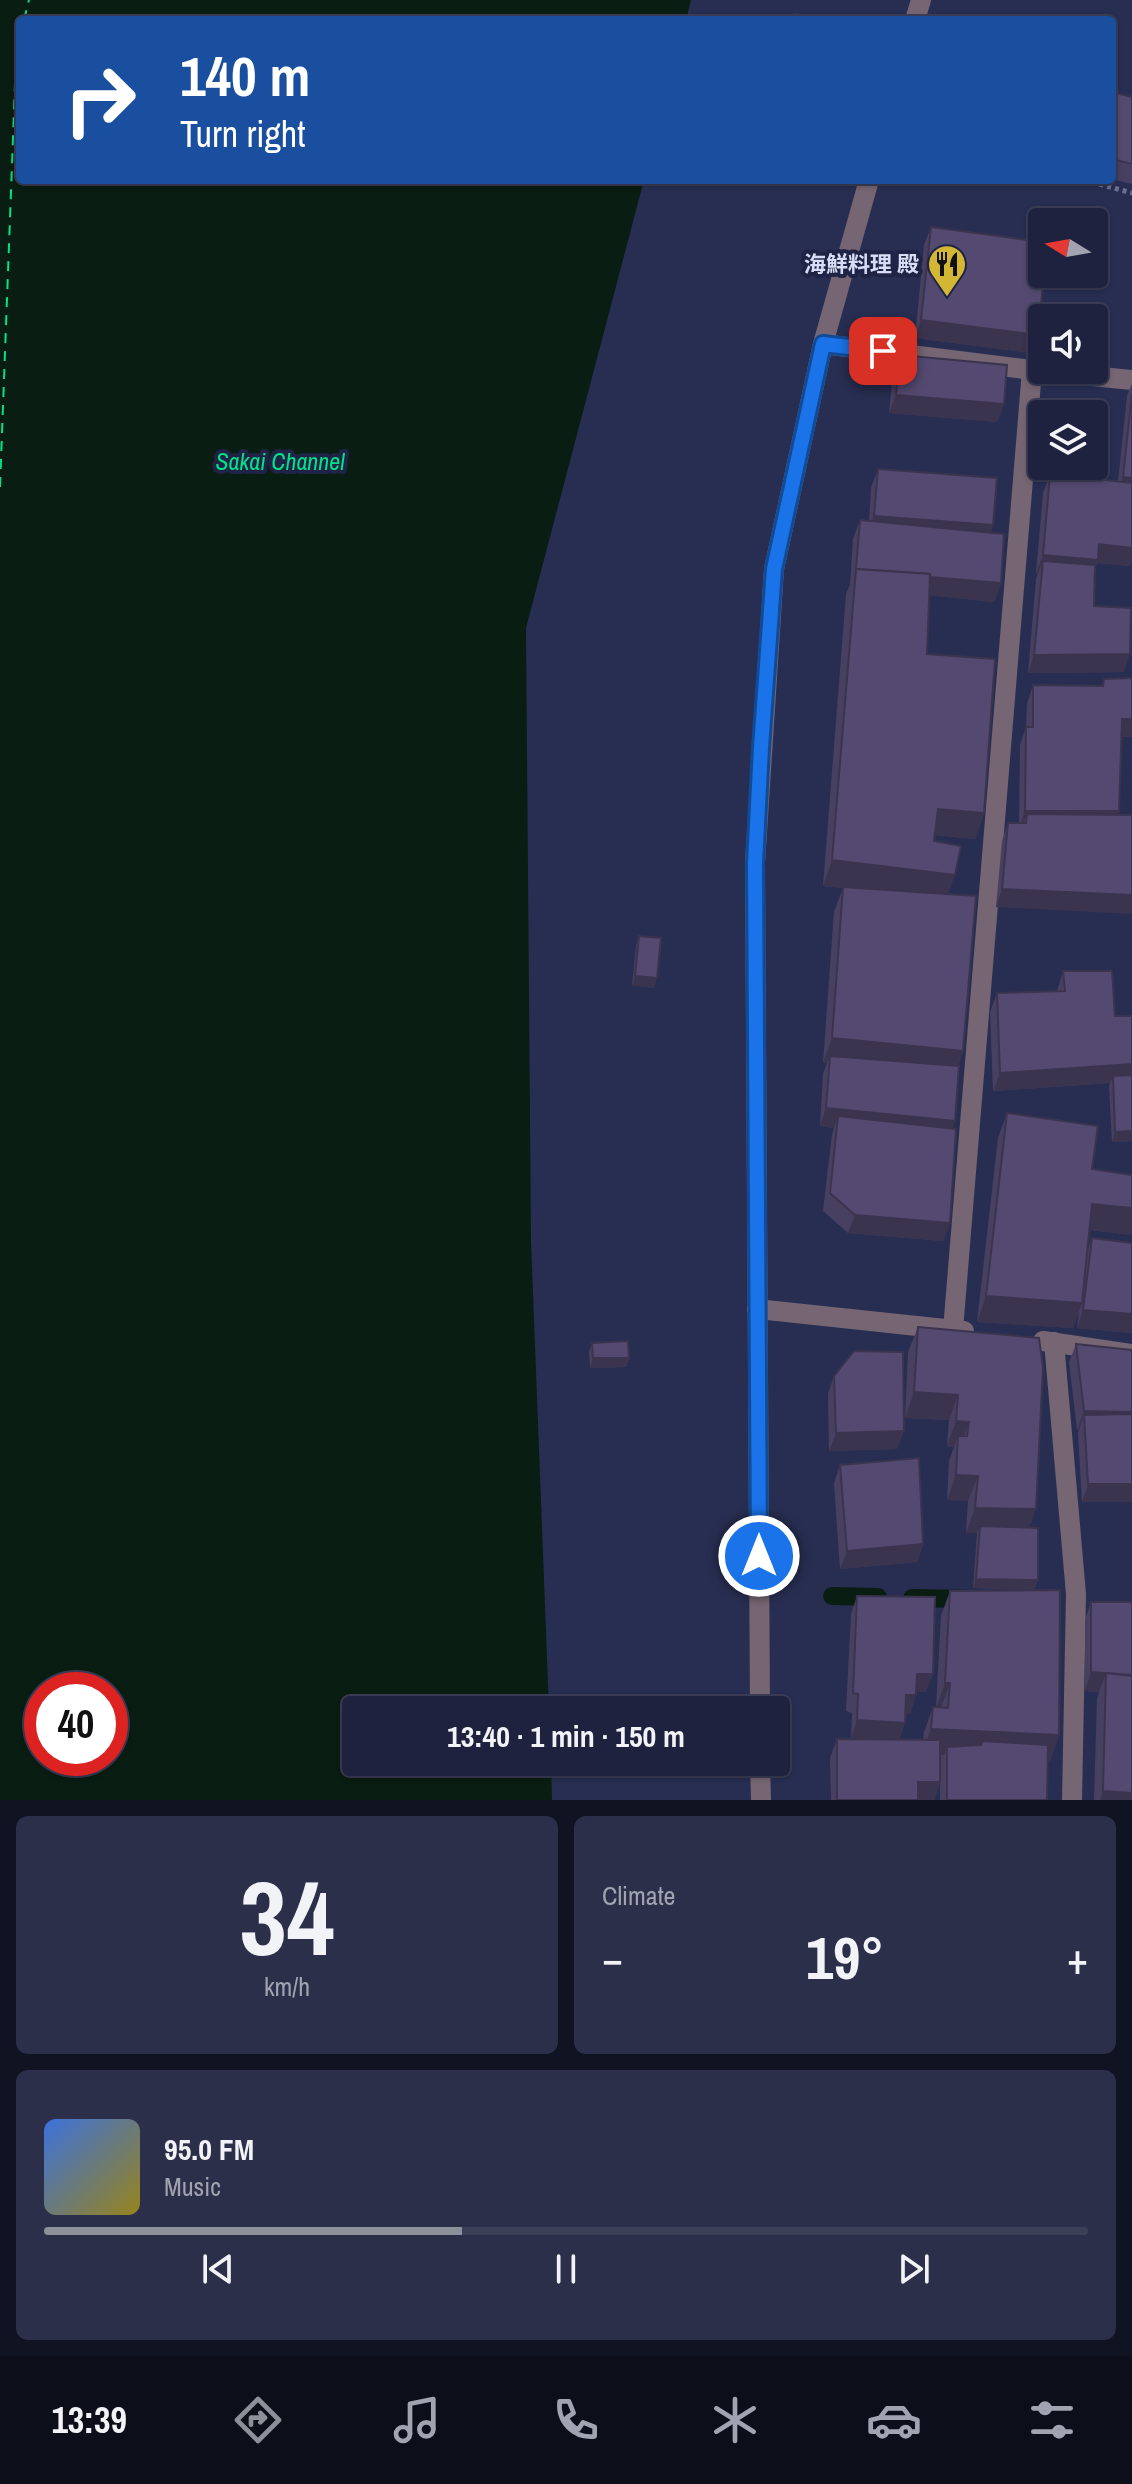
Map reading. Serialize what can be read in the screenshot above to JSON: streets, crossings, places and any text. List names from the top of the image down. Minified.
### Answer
{"water":["Sakai Channel"],"places":{"restaurant":["海鮮料理 殿"]},"north":"left","page":{"turn":["140 m","Turn right"],"limit":"40","trip":"13:40 · 1 min · 150 m","tile":[["34","km/h"],"Climate"],"heat":["−","19°","+"],"song":["95.0 FM","Music"],"tabs":"13:39"}}
